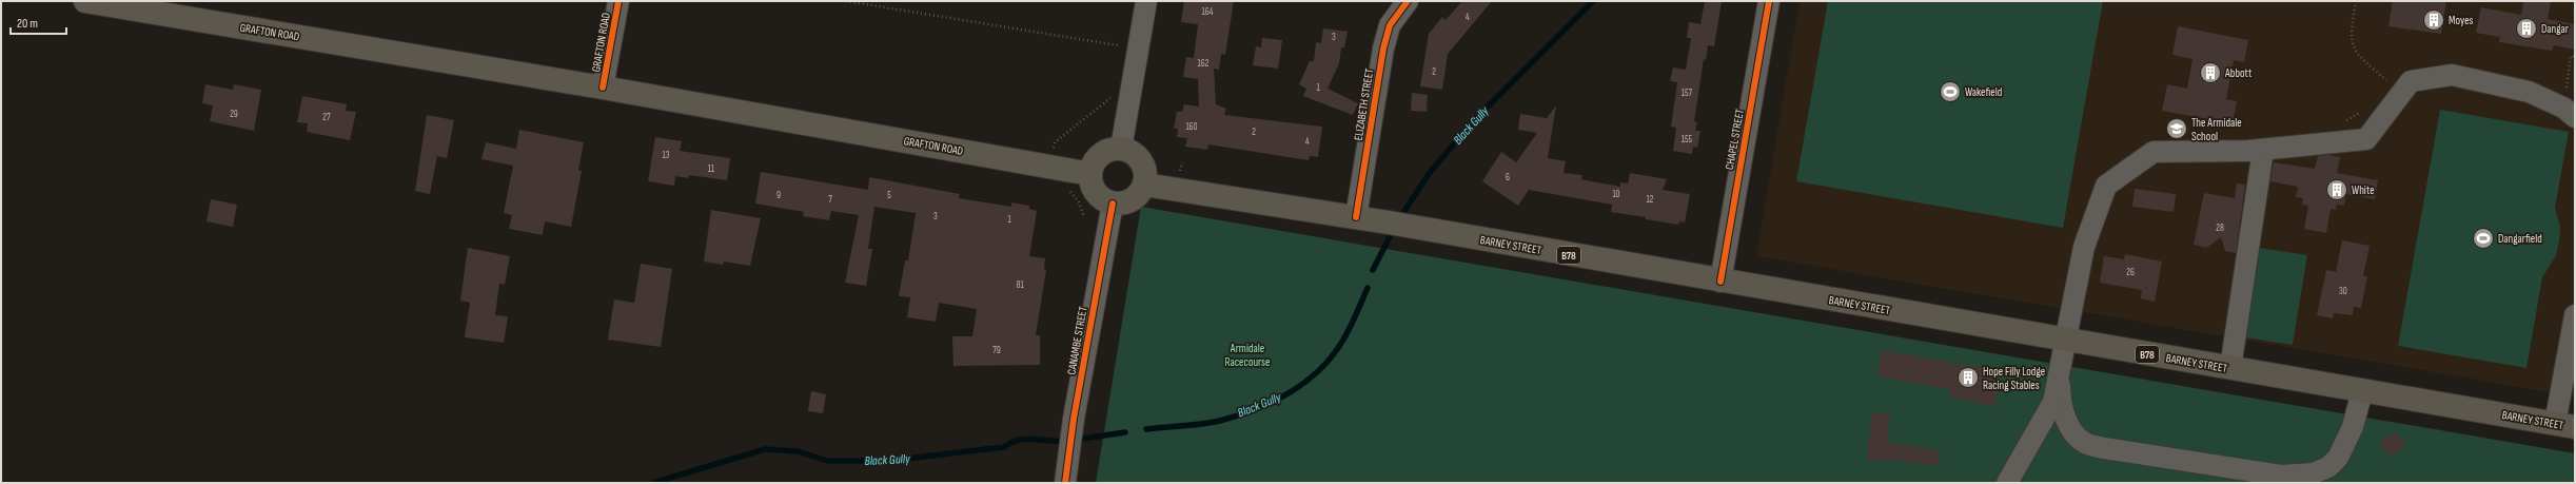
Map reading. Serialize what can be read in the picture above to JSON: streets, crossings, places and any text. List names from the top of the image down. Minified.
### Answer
{"streets":{"main road":["GRAFTON ROAD","BARNEY STREET","B78"],"street":["ELIZABETH STREET","CHAPEL STREET","CANAMBE STREET"]},"crossings":[["GRAFTON ROAD","BARNEY STREET"],["GRAFTON ROAD","CANAMBE STREET"],["ELIZABETH STREET","BARNEY STREET"],["CHAPEL STREET","BARNEY STREET"],["BARNEY STREET","CANAMBE STREET"]],"water":["Black Gully"],"parks":["Armidale Racecourse"],"places":{"building":["Moyes","Dangar","Abbott","White","Hope Filly Lodge Racing Stables"],"sports":["Wakefield","Dangarfield"],"school or university":["The Armidale School"]},"house_numbers":["164","4","3","162","2","1","157","29","27","160","2","155","4","13","11","6","10","9","5","7","12","3","1","28","26","81","30","79"],"scale_bar":"20 m"}
